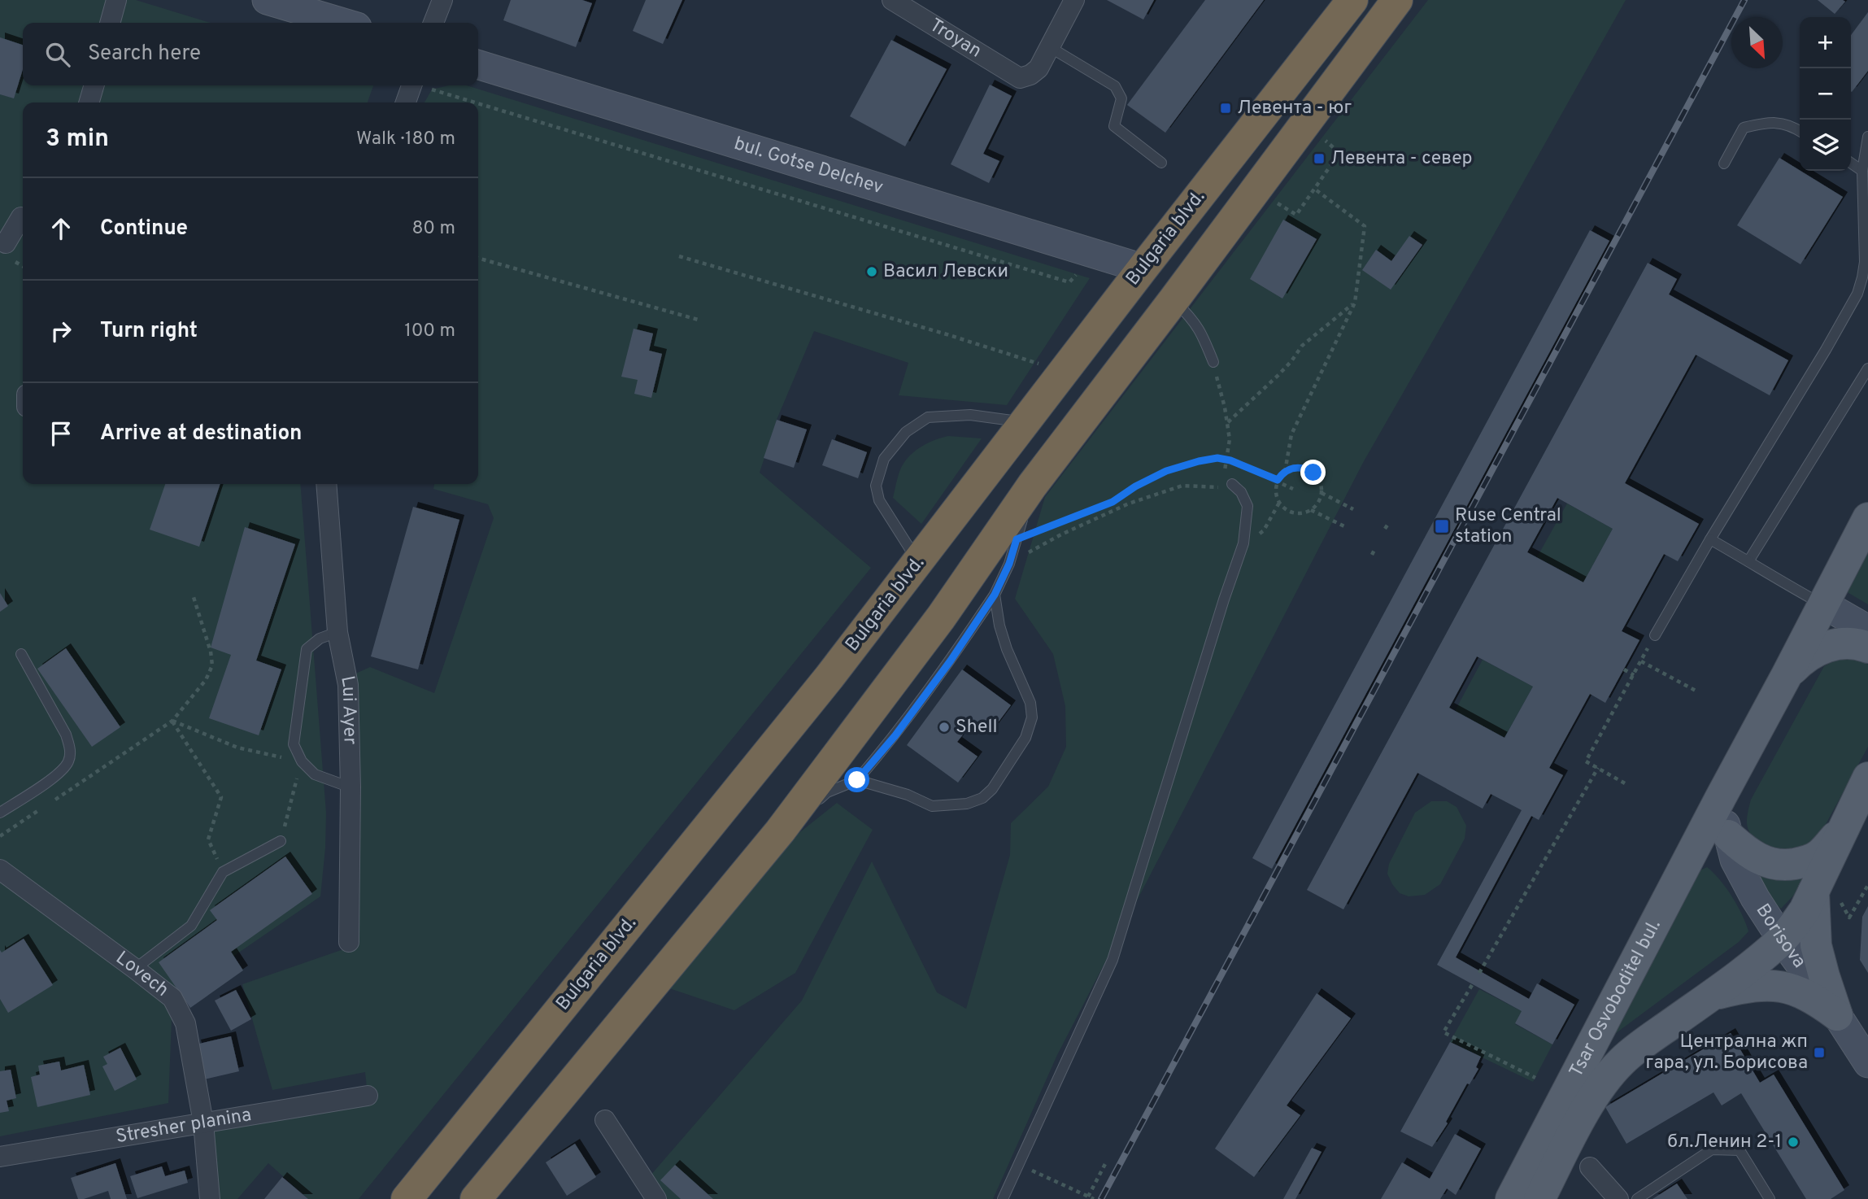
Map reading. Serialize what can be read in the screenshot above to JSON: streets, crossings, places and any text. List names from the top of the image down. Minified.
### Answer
{"streets":{"highway":["Bulgaria blvd."],"main road":["bul. Gotse Delchev","Borisova","Tsar Osvoboditel bul."],"street":["Troyan","Lui Ayer","Lovech","Stresher planina"]},"crossings":[["bul. Gotse Delchev","Bulgaria blvd."],["Borisova","Tsar Osvoboditel bul."],["Lovech","Stresher planina"]],"places":{"transit":["Левента - юг","Левента - север","Ruse Central station","Централна жп гара, ул. Борисова"],"other":["Васил Левски","Shell","бл.Ленин 2-1"]},"north":"bottom right","page":{"map_buttons":["+","−"],"search":"Search here","heading":["3 min","Walk · 180 m"],"list":[["Continue","80 m"],["Turn right","100 m"],"Arrive at destination"]}}
